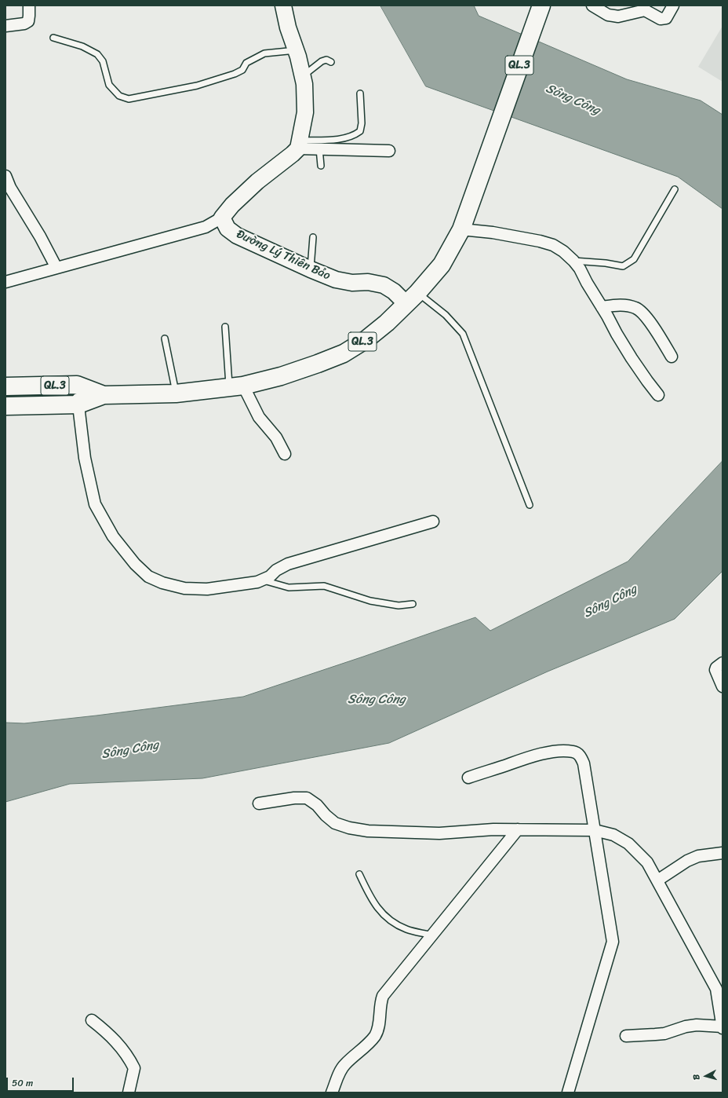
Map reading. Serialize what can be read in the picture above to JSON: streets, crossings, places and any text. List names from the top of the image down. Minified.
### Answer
{"streets":{"highway":["QL.3"],"main road":["Đường Lý Thiên Bảo"]},"crossings":[["QL.3","Đường Lý Thiên Bảo"]],"water":["Sông Công"],"scale_bar":"50 m","north":"left"}
